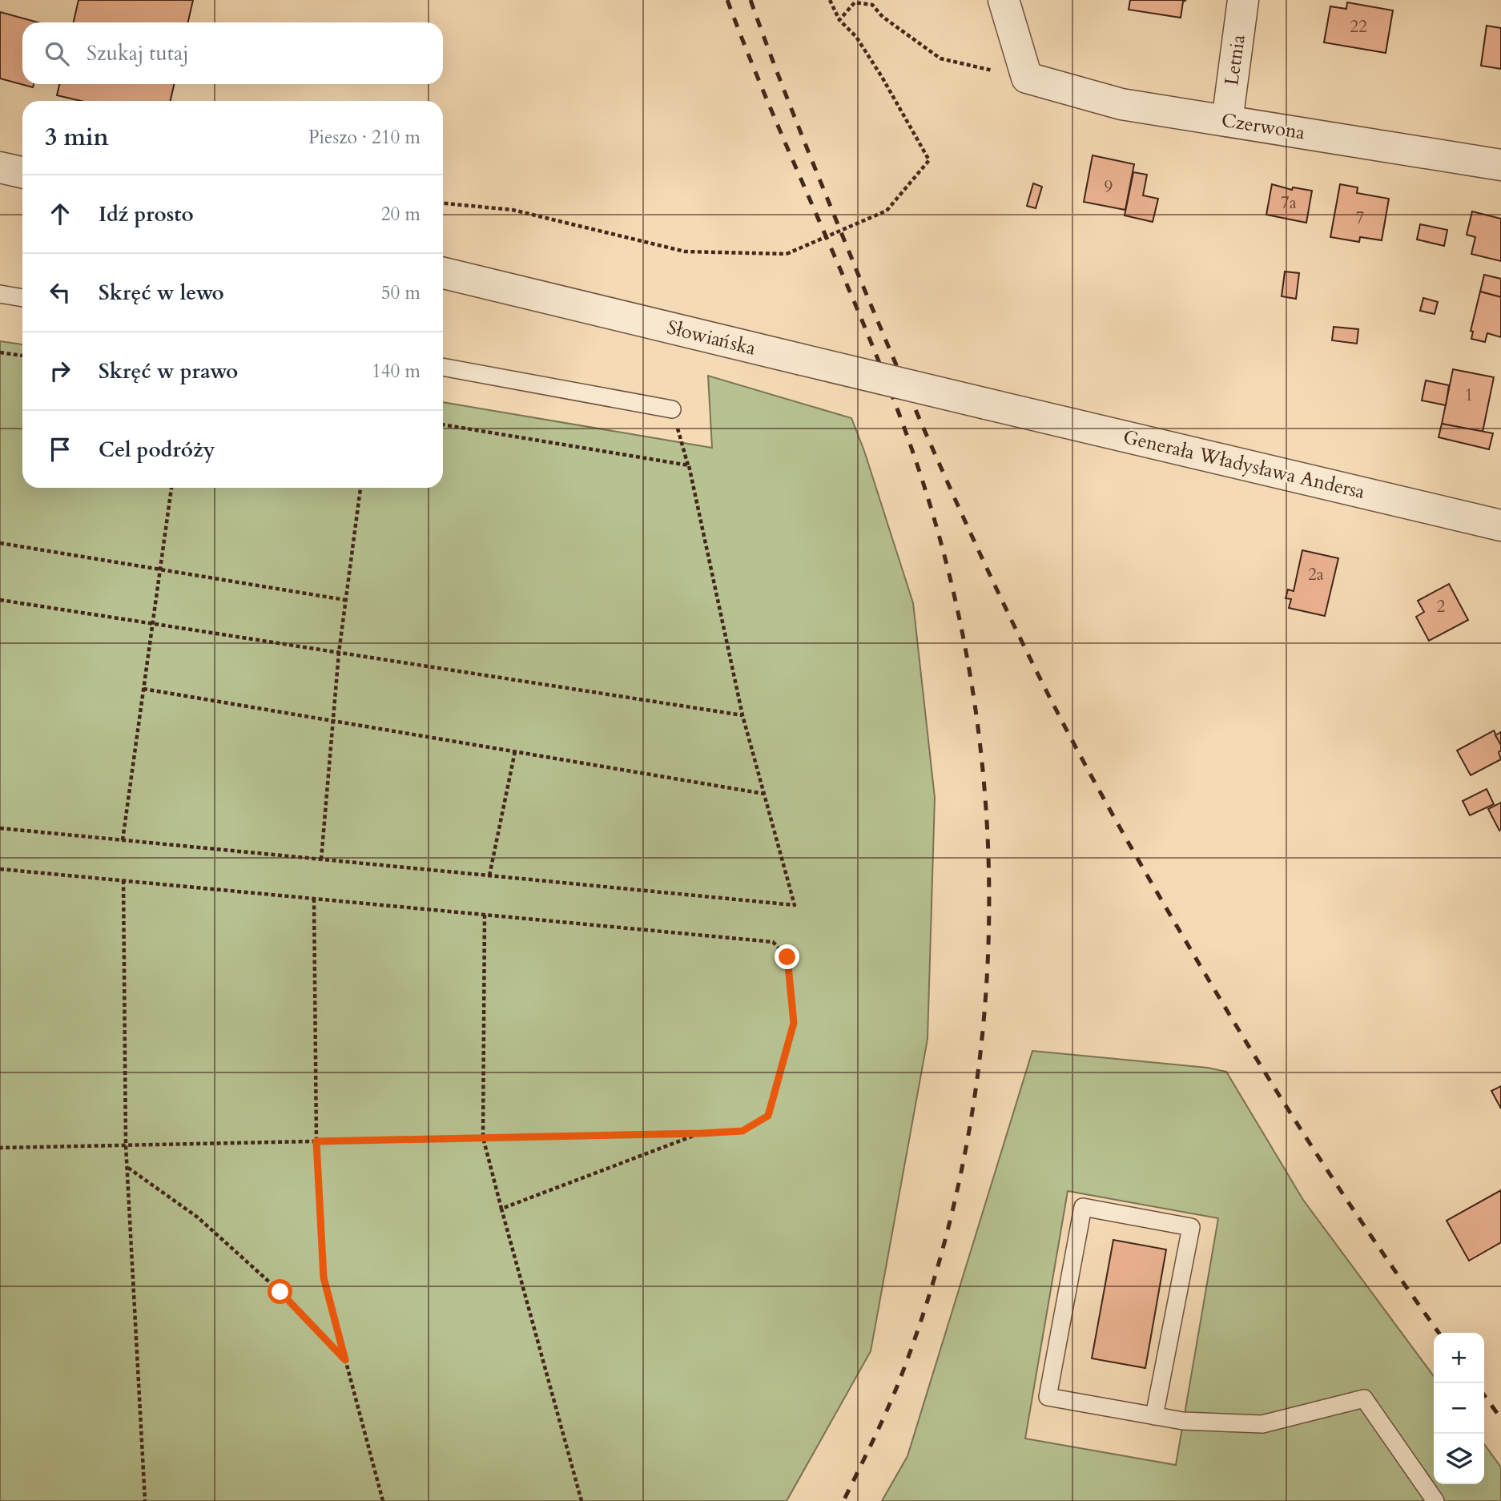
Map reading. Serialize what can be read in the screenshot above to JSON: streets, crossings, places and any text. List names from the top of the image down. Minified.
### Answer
{"streets":{"street":["Letnia","Czerwona","Słowiańska","Generała Władysława Andersa"]},"crossings":[["Letnia","Czerwona"],["Słowiańska","Generała Władysława Andersa"]],"house_numbers":["22","9","7a","7","1","2a","2"],"page":{"search":"Szukaj tutaj","heading":["3 min","Pieszo · 210 m"],"list":[["Idź prosto","20 m"],["Skręć w lewo","50 m"],["Skręć w prawo","140 m"],"Cel podróży"],"map_buttons":["+","−"]}}
